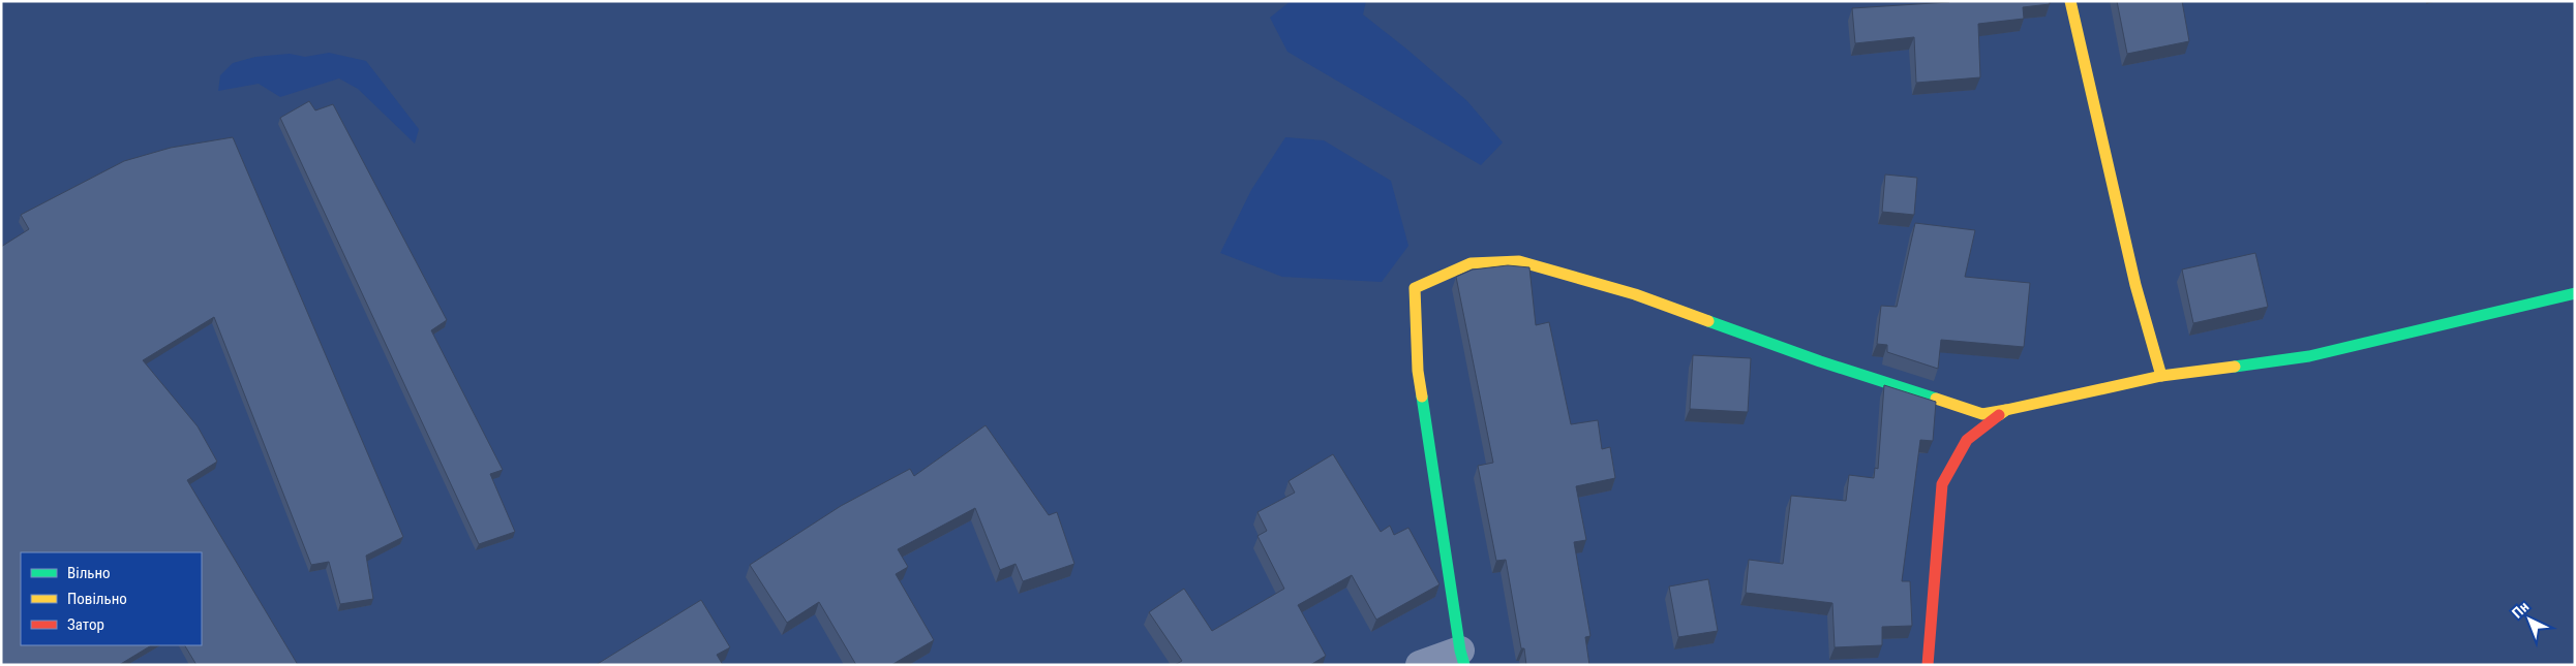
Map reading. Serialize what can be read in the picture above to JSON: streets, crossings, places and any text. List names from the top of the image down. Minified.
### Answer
{"legend":["Вільно","Повільно","Затор"],"north":"top left"}
